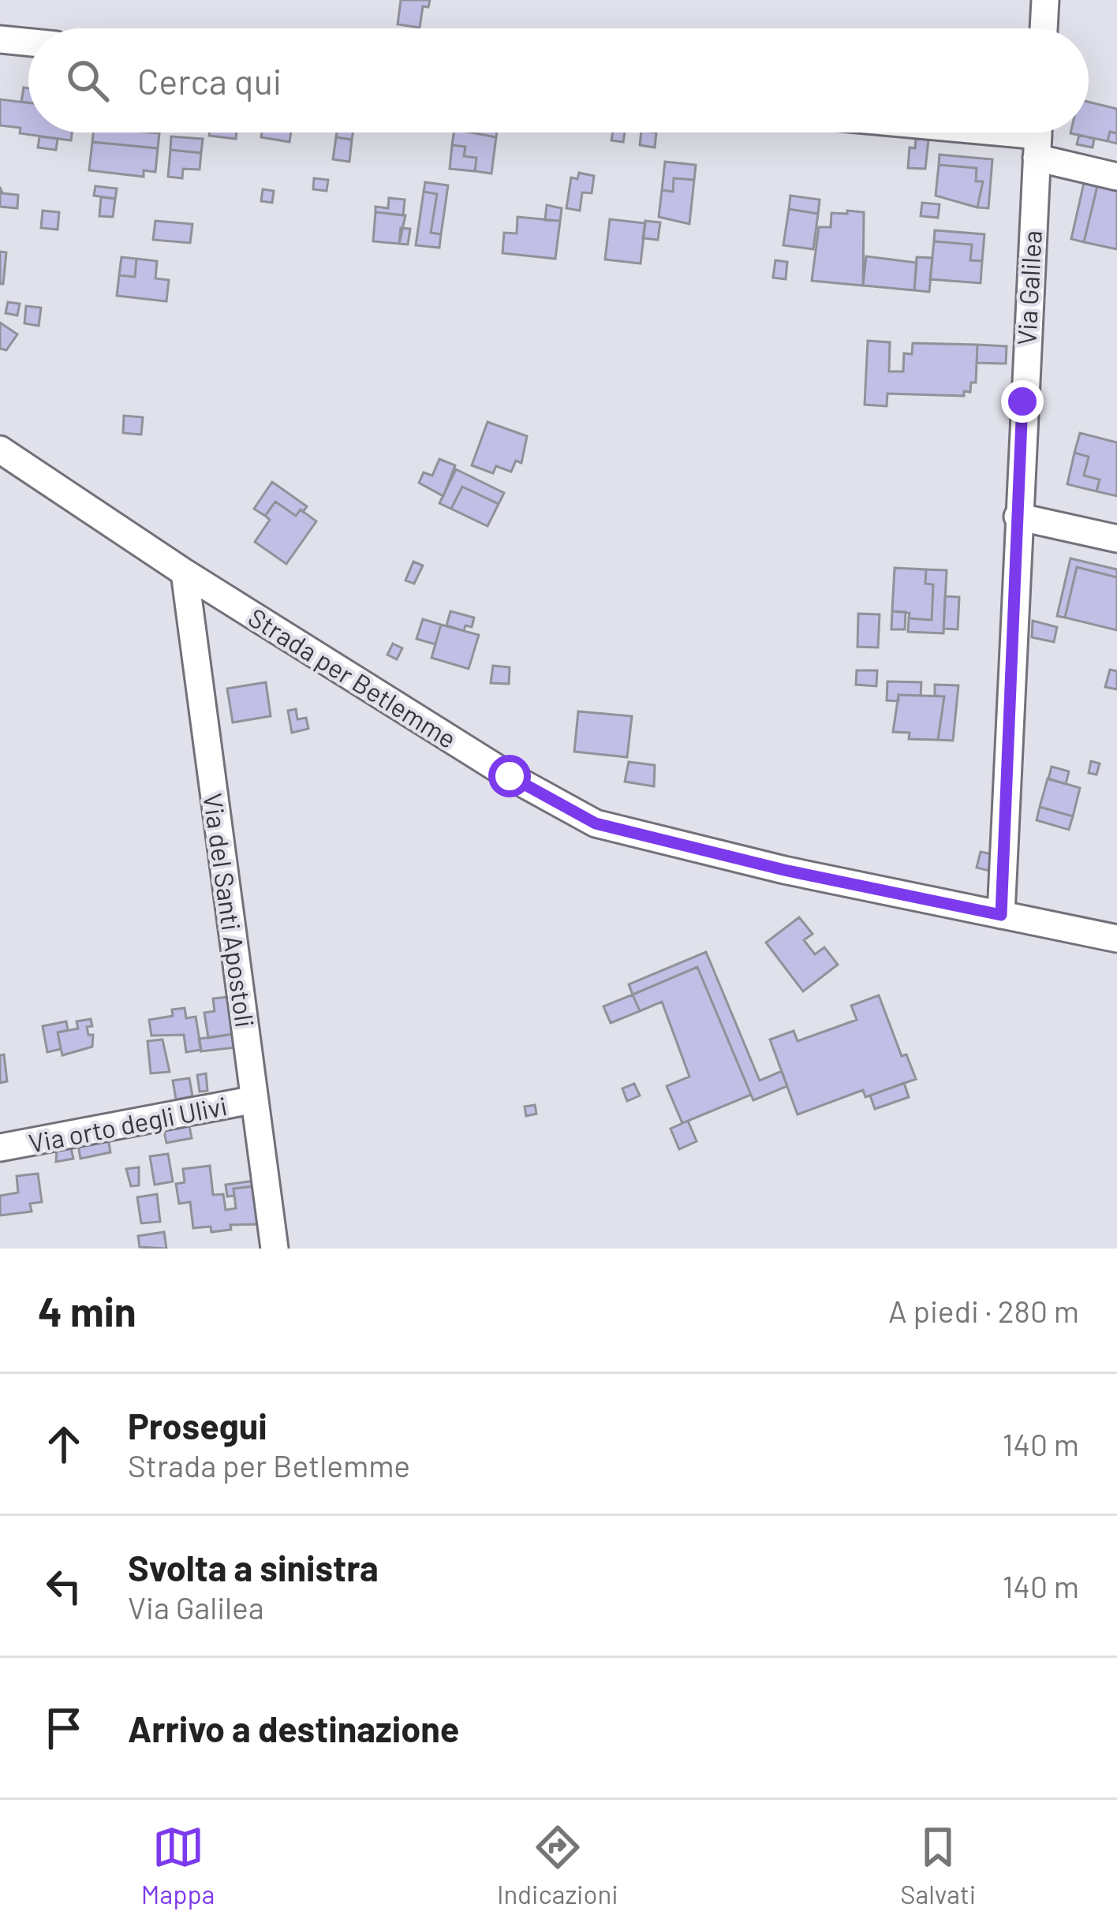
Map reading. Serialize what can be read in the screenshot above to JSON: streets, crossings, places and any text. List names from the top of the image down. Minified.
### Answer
{"streets":{"street":["Via Galilea","Strada per Betlemme","Via del Santi Apostoli","Via orto degli Ulivi"]},"crossings":[["Via Galilea","Strada per Betlemme"],["Strada per Betlemme","Via del Santi Apostoli"],["Via del Santi Apostoli","Via orto degli Ulivi"]],"page":{"search":"Cerca qui","heading":["4 min","A piedi · 280 m"],"list":[["Prosegui","Strada per Betlemme","140 m"],["Svolta a sinistra","Via Galilea","140 m"],"Arrivo a destinazione"],"nav":["Mappa","Indicazioni","Salvati"]}}
